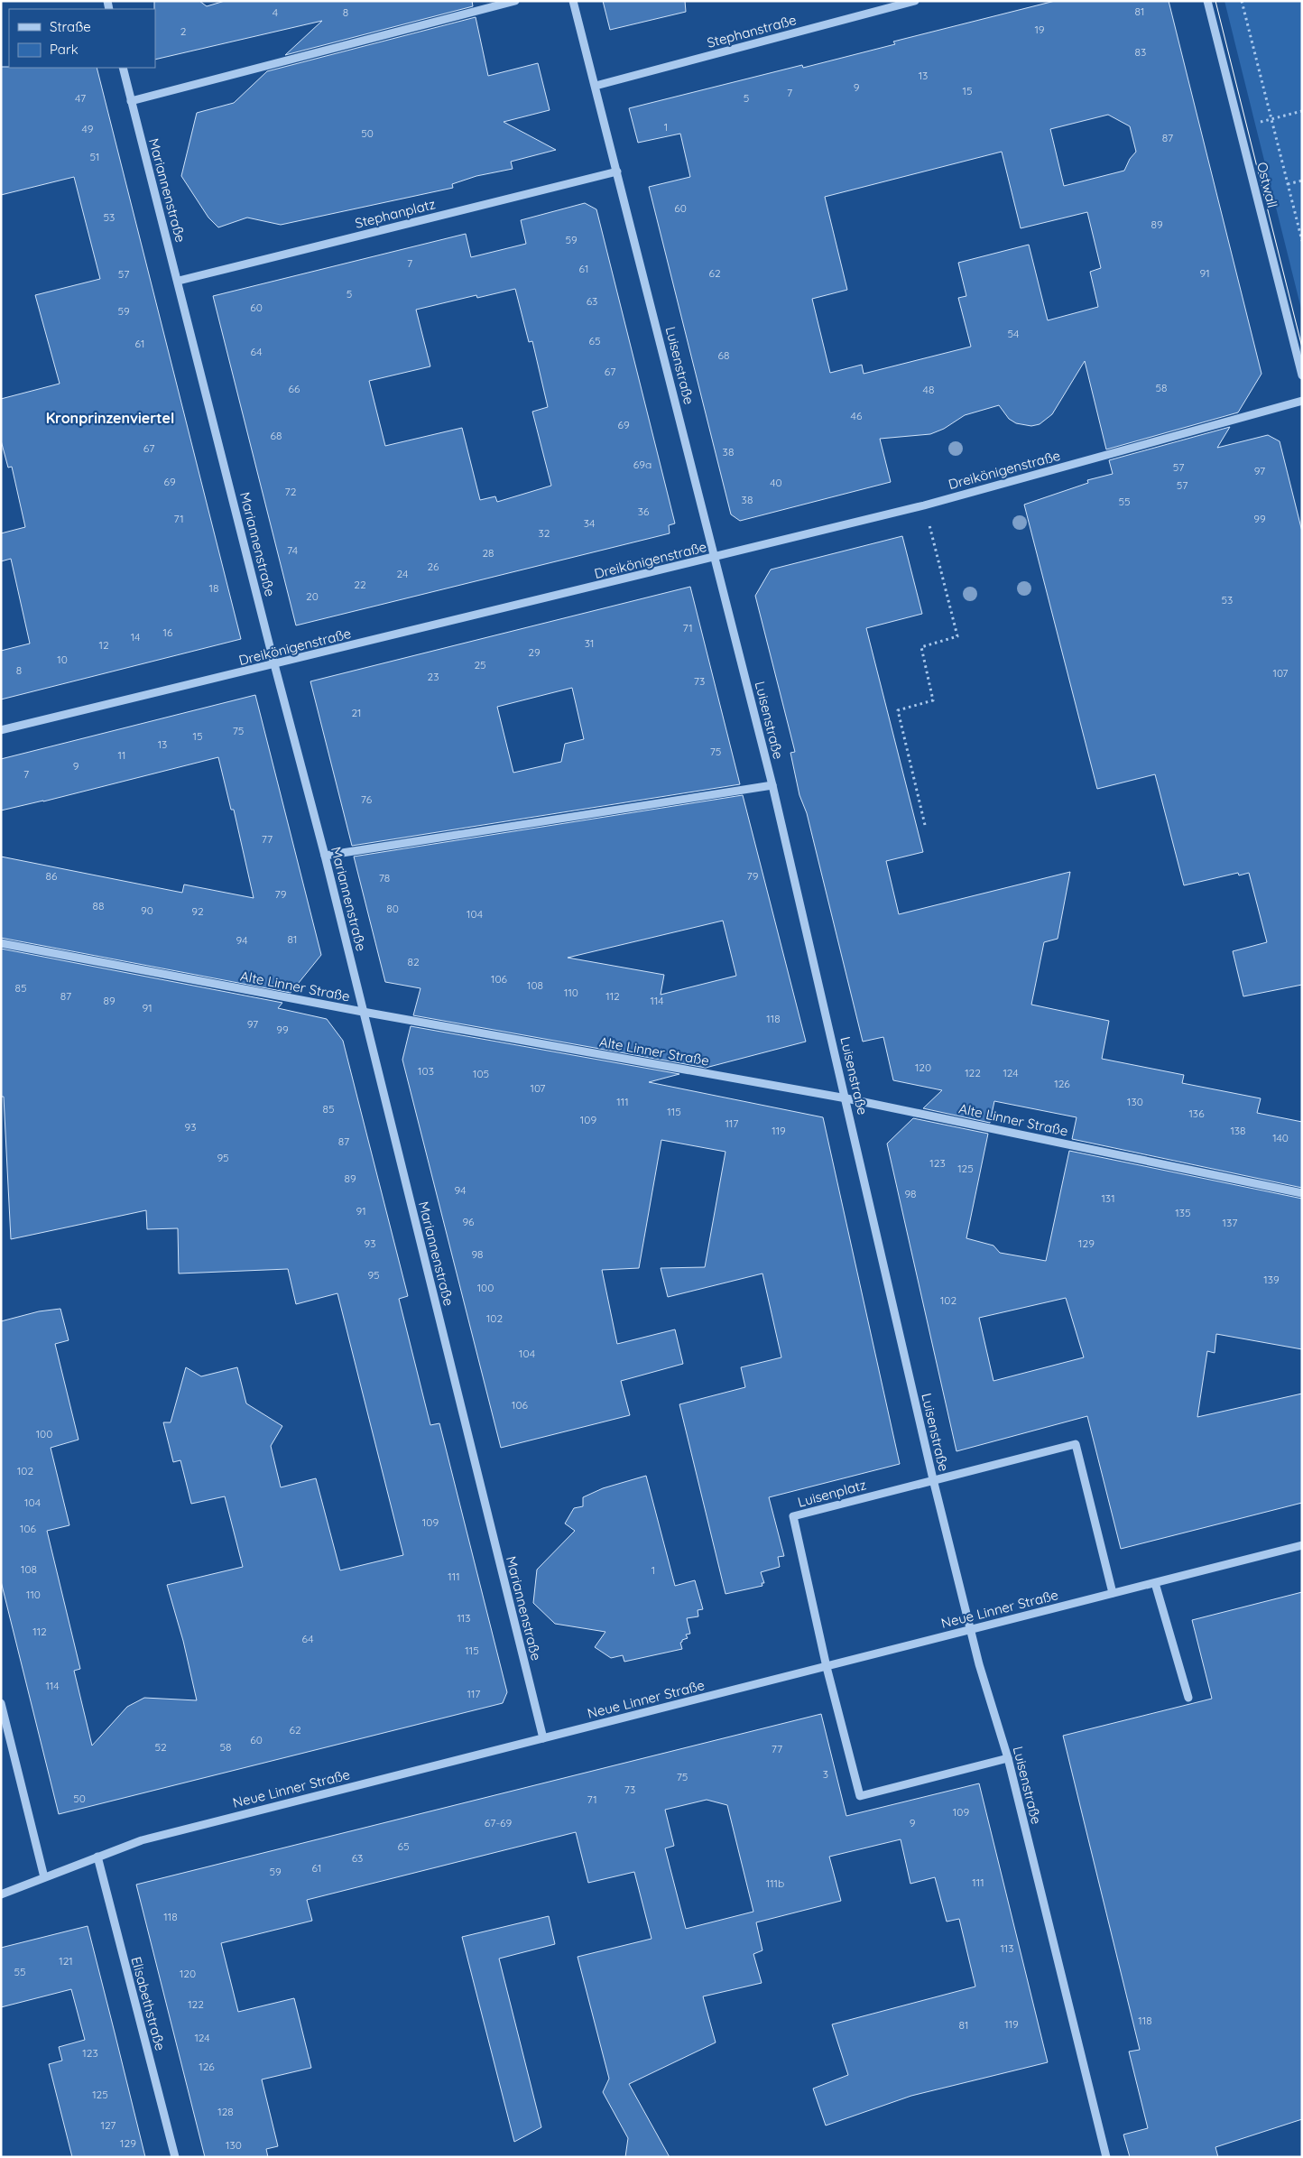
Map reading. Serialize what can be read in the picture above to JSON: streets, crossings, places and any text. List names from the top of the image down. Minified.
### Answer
{"streets":{"street":["Stephanstraße","Ostwall","Mariannenstraße","Stephanplatz","Luisenstraße","Dreikönigenstraße","Alte Linner Straße","Luisenplatz","Neue Linner Straße","Elisabethstraße"]},"crossings":[["Stephanstraße","Luisenstraße"],["Mariannenstraße","Stephanplatz"],["Mariannenstraße","Dreikönigenstraße"],["Mariannenstraße","Alte Linner Straße"],["Mariannenstraße","Neue Linner Straße"],["Stephanplatz","Luisenstraße"],["Luisenstraße","Dreikönigenstraße"],["Luisenstraße","Alte Linner Straße"],["Luisenstraße","Luisenplatz"],["Luisenstraße","Neue Linner Straße"],["Luisenplatz","Neue Linner Straße"],["Neue Linner Straße","Elisabethstraße"]],"districts":["Kronprinzenviertel"],"house_numbers":["81","4","8","19","2","83","13","9","15","7","47","5","1","49","50","87","51","60","53","89","59","7","61","62","91","57","5","63","60","59","54","65","61","64","68","67","58","66","48","46","69","68","67","38","69a","57","97","69","40","57","72","38","55","36","71","99","34","32","74","28","26","24","22","18","20","53","71","16","14","31","12","29","10","25","8","107","23","73","21","75","15","13","75","11","9","7","76","77","86","79","78","79","88","80","90","92","104","81","94","82","106","108","85","110","87","112","89","114","91","118","97","99","120","103","122","124","105","126","107","111","130","85","115","136","109","117","93","119","138","140","87","95","123","125","89","94","98","131","91","135","96","137","93","129","98","95","139","100","102","102","104","106","100","102","104","109","106","108","1","111","110","113","112","64","115","114","117","62","60","52","58","77","3","75","73","50","71","109","67-69","9","65","63","61","59","111","111b","118","113","121","55","120","122","118","119","81","124","123","126","125","128","127","129","130"],"legend":["Straße","Park"]}
